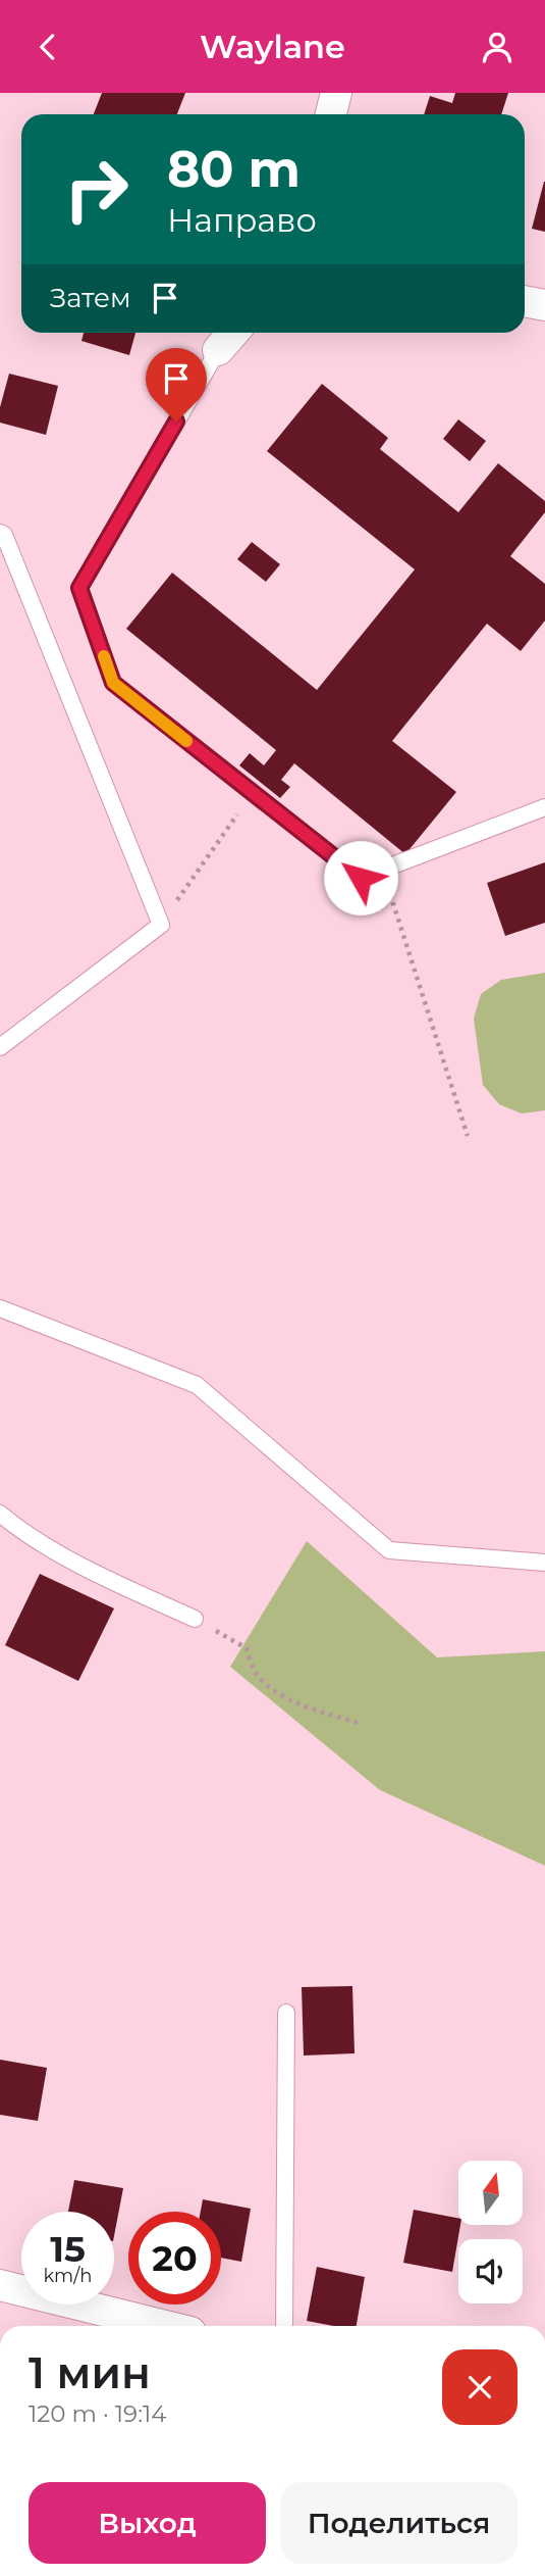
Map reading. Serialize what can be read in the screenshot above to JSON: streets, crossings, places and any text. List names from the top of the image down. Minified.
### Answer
{"north":"top","page":{"header":"Waylane","turn":["80 m","Направо"],"then":"Затем","speed":"15 km/h","limit":"20","heading":["1 мин","120 m · 19:14"],"buttons":["Выход","Поделиться"]}}
